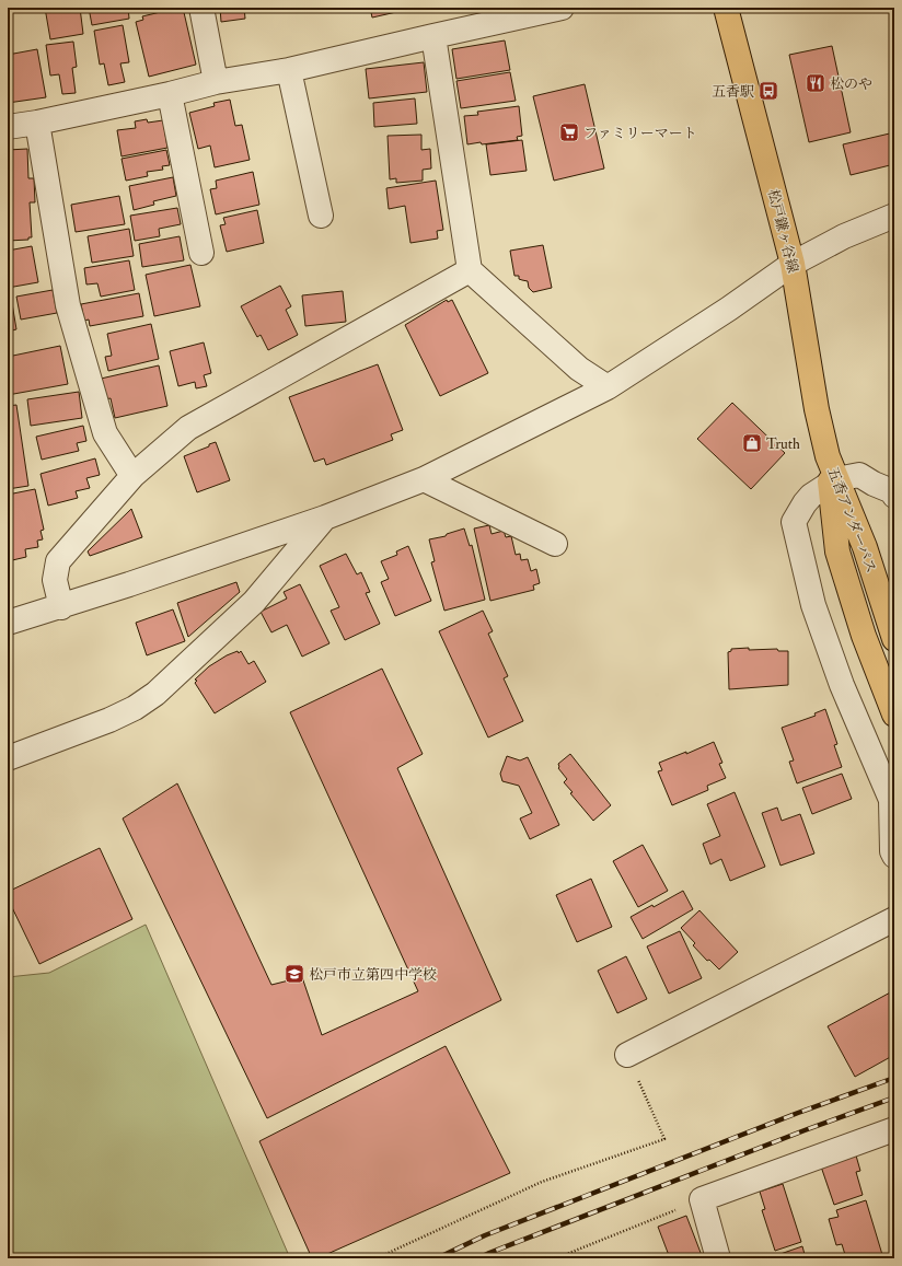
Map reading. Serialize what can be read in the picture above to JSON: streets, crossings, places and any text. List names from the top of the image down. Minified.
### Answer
{"streets":{"main road":["松戸鎌ヶ谷線","五香アンダーパス"]},"crossings":[["松戸鎌ヶ谷線","五香アンダーパス"]],"places":{"restaurant":["松のや"],"bus stop":["五香駅"],"supermarket":["ファミリーマート"],"shop":["Truth"],"school or university":["松戸市立第四中学校"]}}
